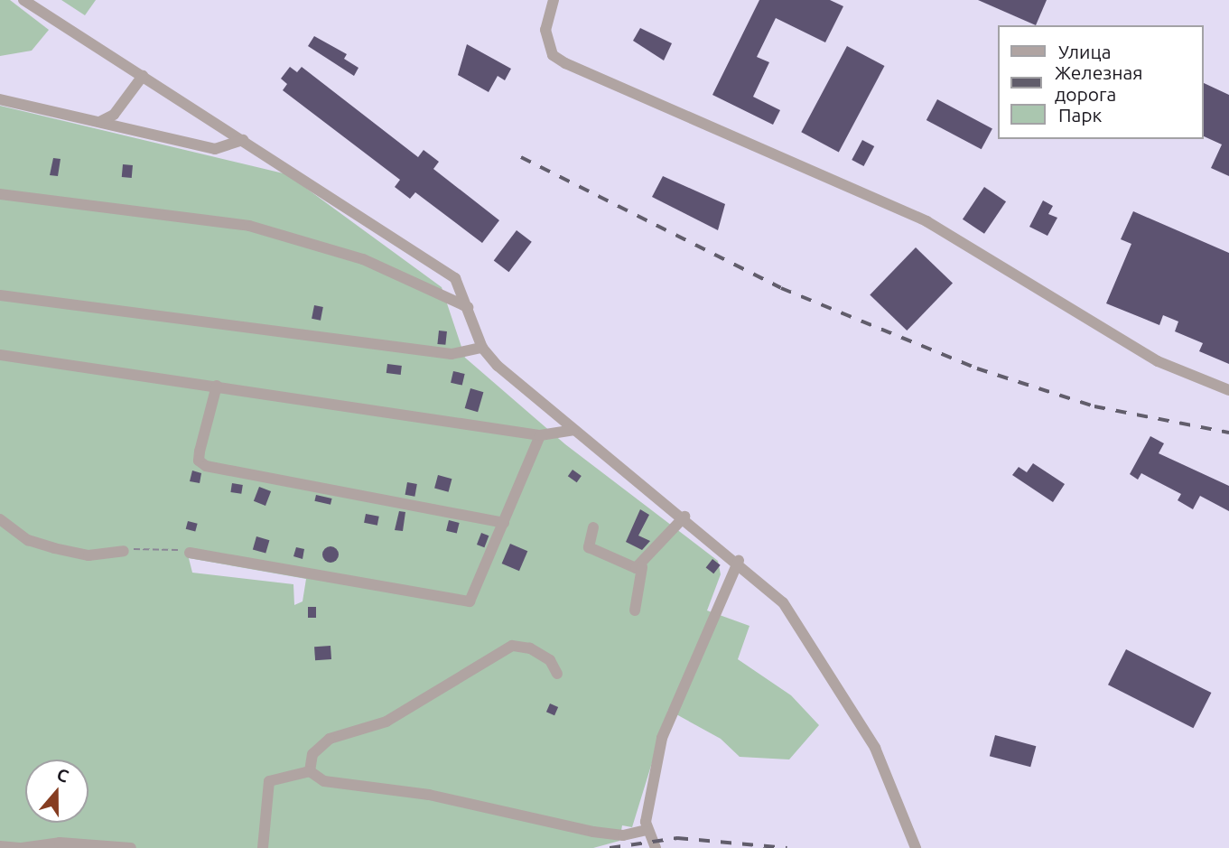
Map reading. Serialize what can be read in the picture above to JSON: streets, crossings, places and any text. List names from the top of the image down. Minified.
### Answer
{"legend":["Улица","Железная дорога","Парк"],"north":"top"}
